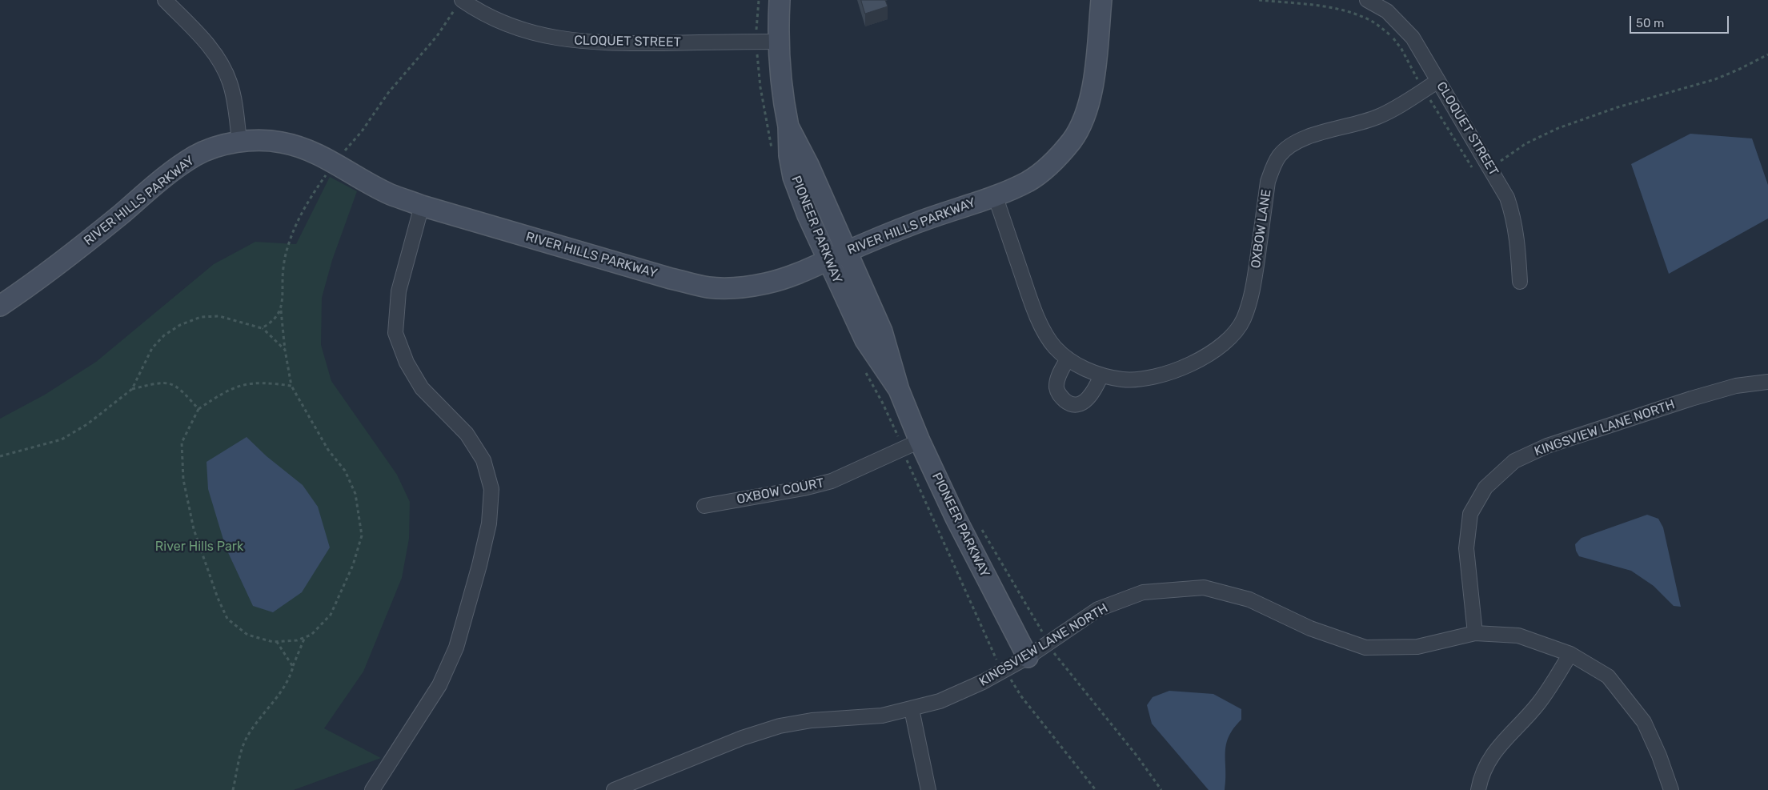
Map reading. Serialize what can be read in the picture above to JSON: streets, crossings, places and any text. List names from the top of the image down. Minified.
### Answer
{"streets":{"street":["CLOQUET STREET","RIVER HILLS PARKWAY","OXBOW LANE","PIONEER PARKWAY","KINGSVIEW LANE NORTH","OXBOW COURT"]},"crossings":[["CLOQUET STREET","OXBOW LANE"],["CLOQUET STREET","PIONEER PARKWAY"],["RIVER HILLS PARKWAY","OXBOW LANE"],["RIVER HILLS PARKWAY","PIONEER PARKWAY"],["PIONEER PARKWAY","KINGSVIEW LANE NORTH"],["PIONEER PARKWAY","OXBOW COURT"]],"parks":["River Hills Park"],"scale_bar":"50 m"}
